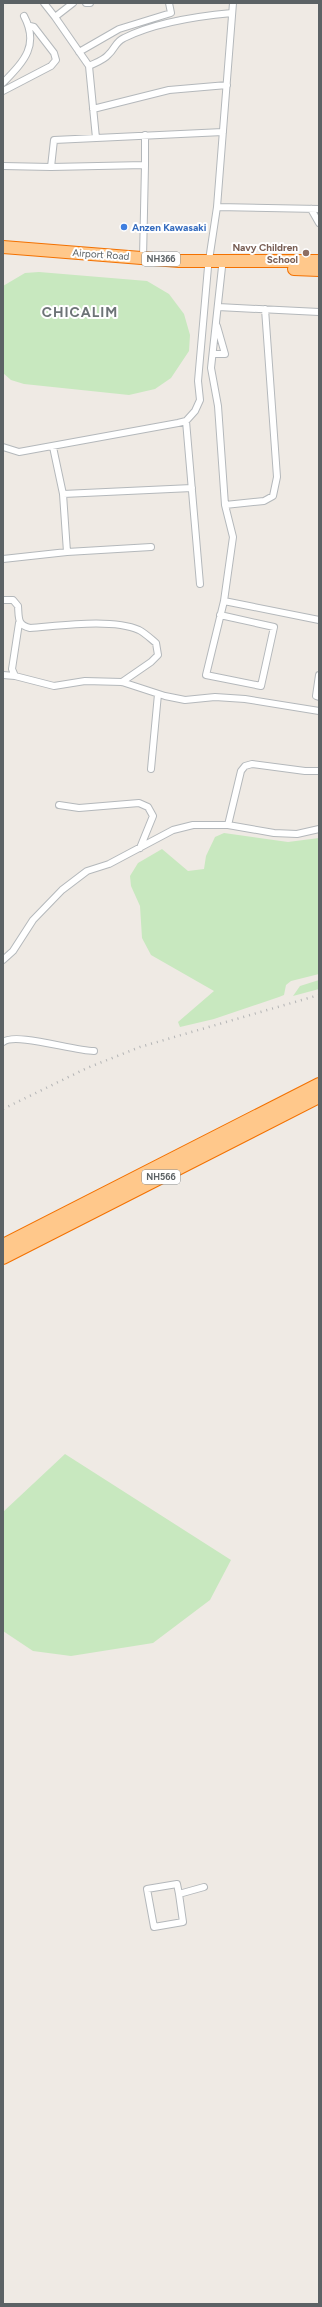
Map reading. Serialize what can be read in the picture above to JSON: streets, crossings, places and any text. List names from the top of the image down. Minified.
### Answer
{"streets":{"highway":["Airport Road","NH366","NH566"]},"districts":["CHICALIM"],"places":["Anzen Kawasaki","Navy Children School"]}
